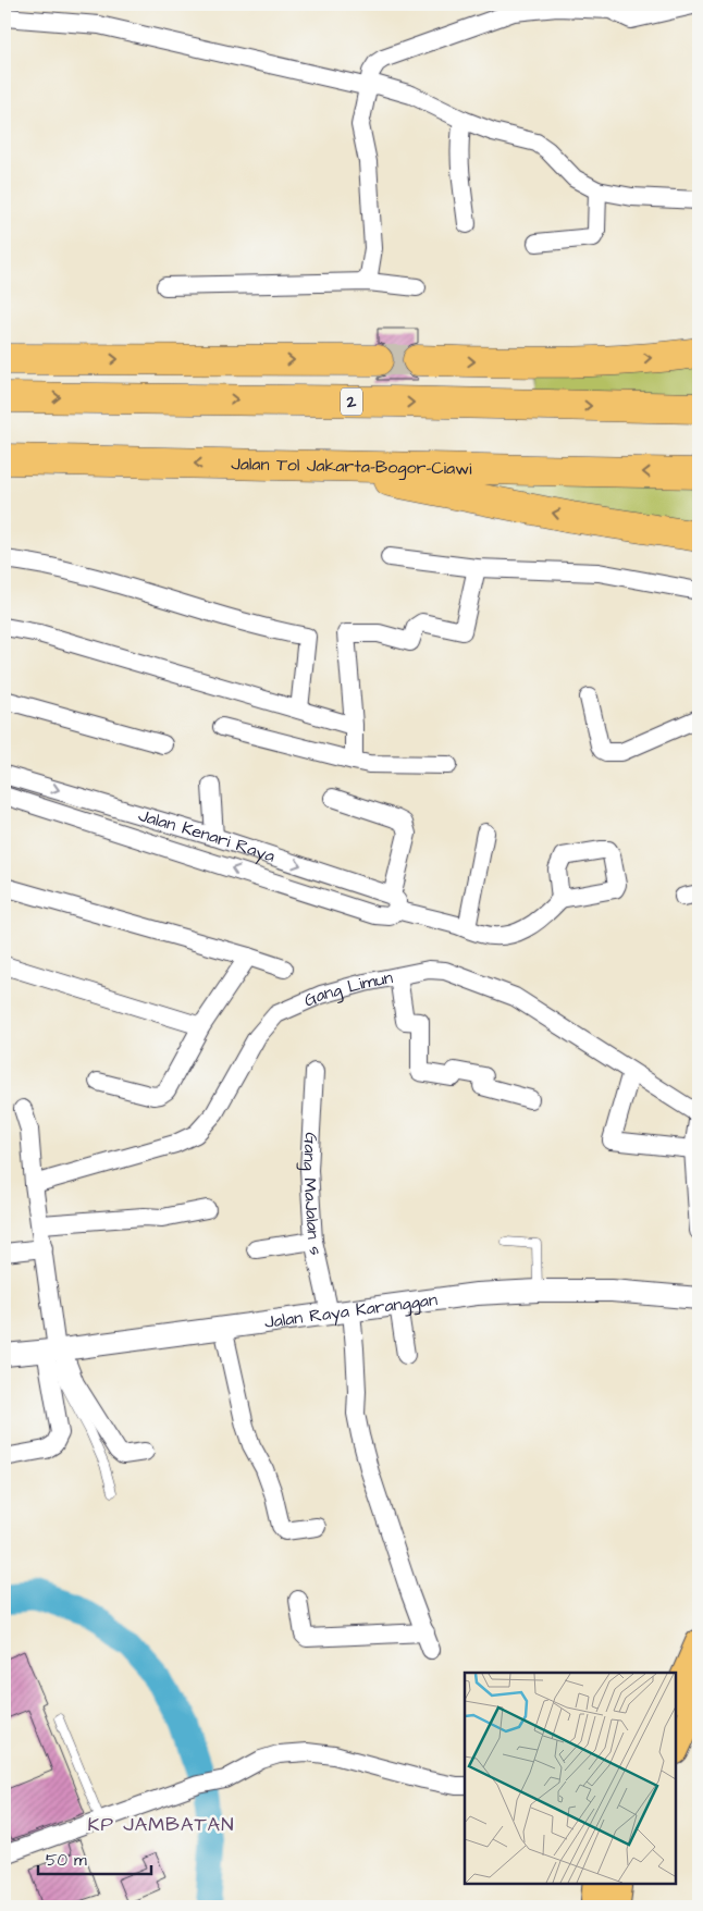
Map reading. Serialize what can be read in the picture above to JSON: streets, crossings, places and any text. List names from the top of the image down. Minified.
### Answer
{"streets":{"highway":["2","Jalan Tol Jakarta–Bogor–Ciawi"],"street":["Jalan Kenari Raya","Gang Limun","Gang MaJalan s","Jalan Raya Karanggan"]},"crossings":[["Gang MaJalan s","Jalan Raya Karanggan"]],"districts":["KP JAMBATAN"],"scale_bar":"50 m"}
